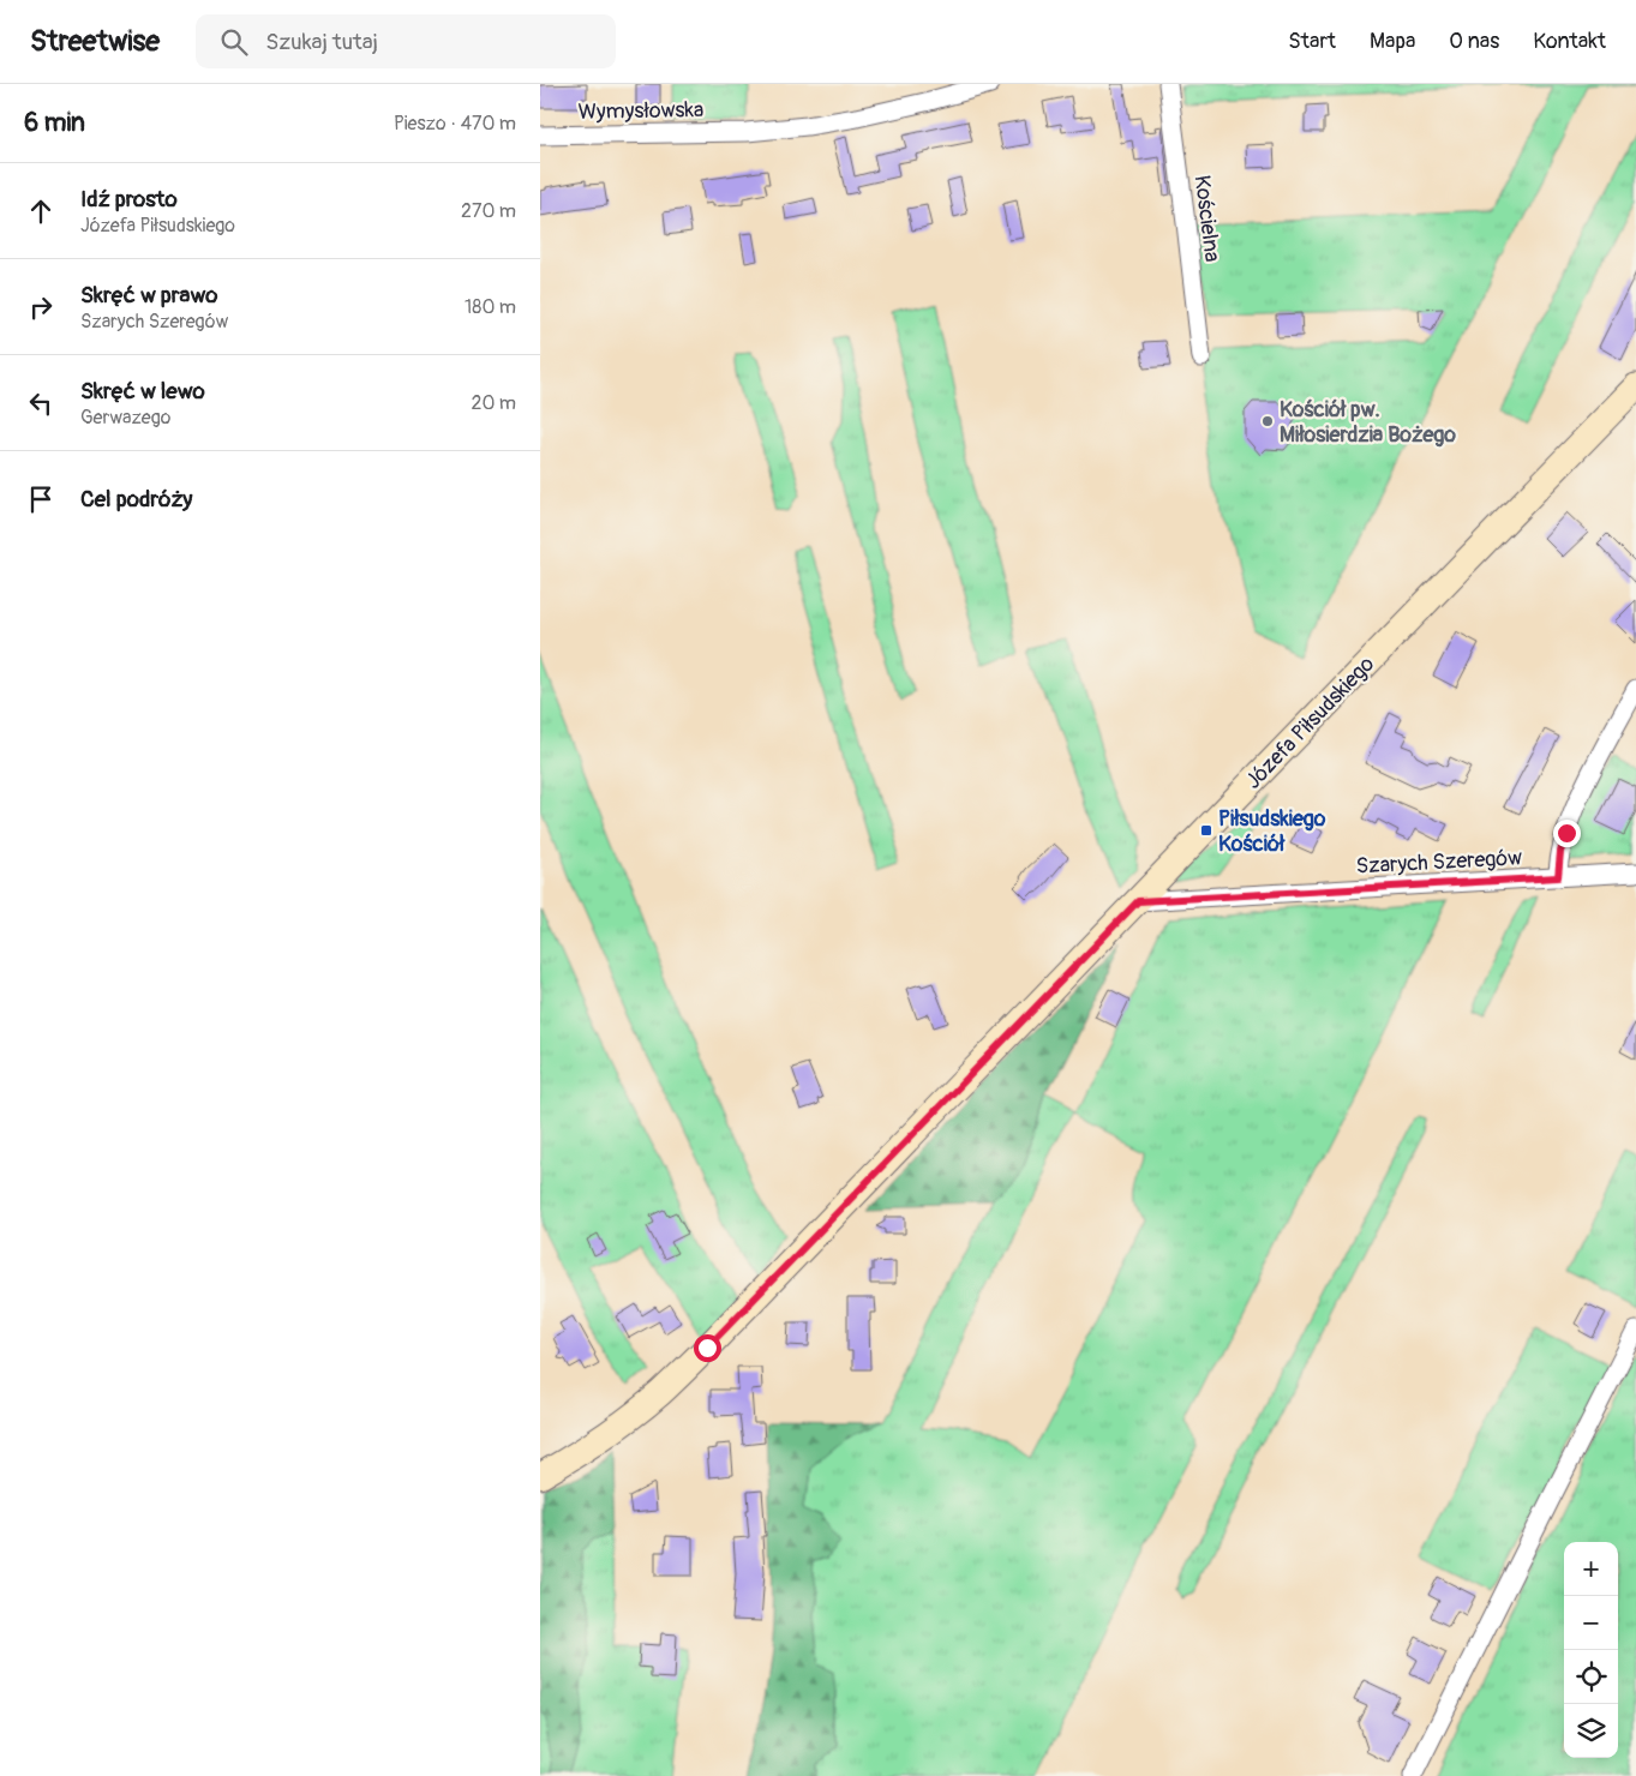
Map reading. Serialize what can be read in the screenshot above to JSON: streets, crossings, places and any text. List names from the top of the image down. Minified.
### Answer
{"streets":{"street":["Wymysłowska","Kościelna","Józefa Piłsudskiego","Szarych Szeregów"]},"crossings":[["Józefa Piłsudskiego","Szarych Szeregów"]],"places":{"other":["Kościół pw. Miłosierdzia Bożego"],"transit":["Piłsudskiego Kościół"]},"page":{"header":"Streetwise","search":"Szukaj tutaj","nav":["Start","Mapa","O nas","Kontakt"],"heading":["6 min","Pieszo · 470 m"],"list":[["Idź prosto","Józefa Piłsudskiego","270 m"],["Skręć w prawo","Szarych Szeregów","180 m"],["Skręć w lewo","Gerwazego","20 m"],"Cel podróży"],"map_buttons":["+","−"]}}
